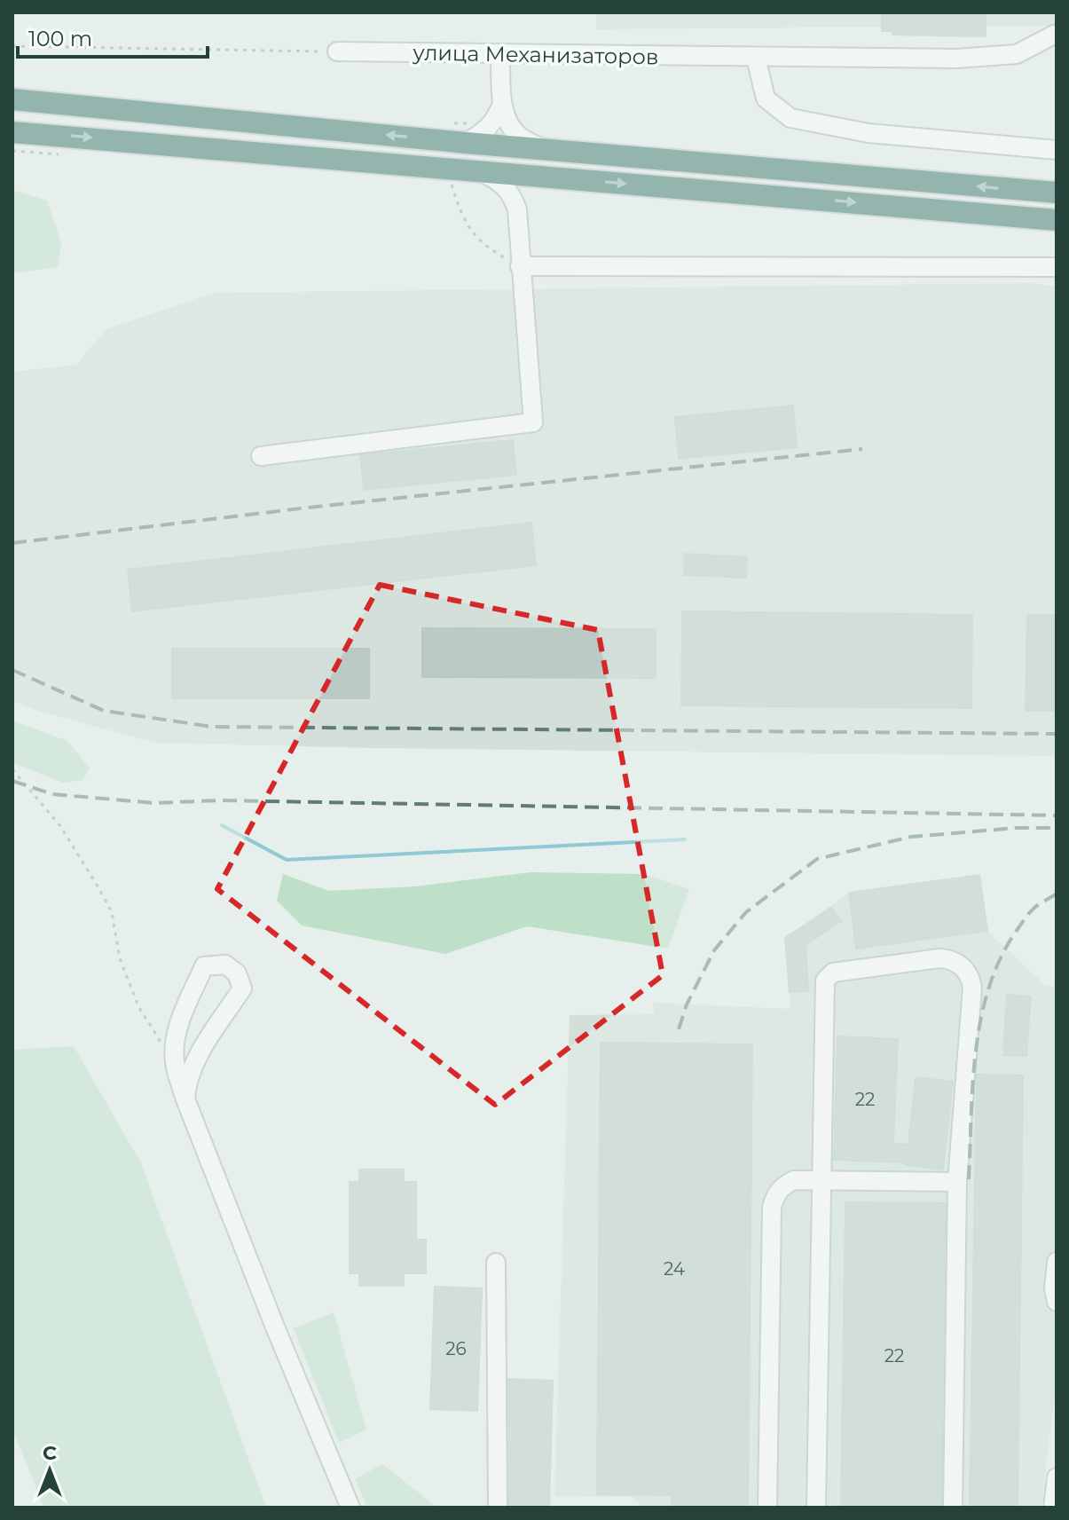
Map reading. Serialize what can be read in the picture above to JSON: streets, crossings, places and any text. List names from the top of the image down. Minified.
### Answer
{"streets":{"street":["улица Механизаторов"]},"house_numbers":["22","24","26","22"],"scale_bar":"100 m","north":"top"}
